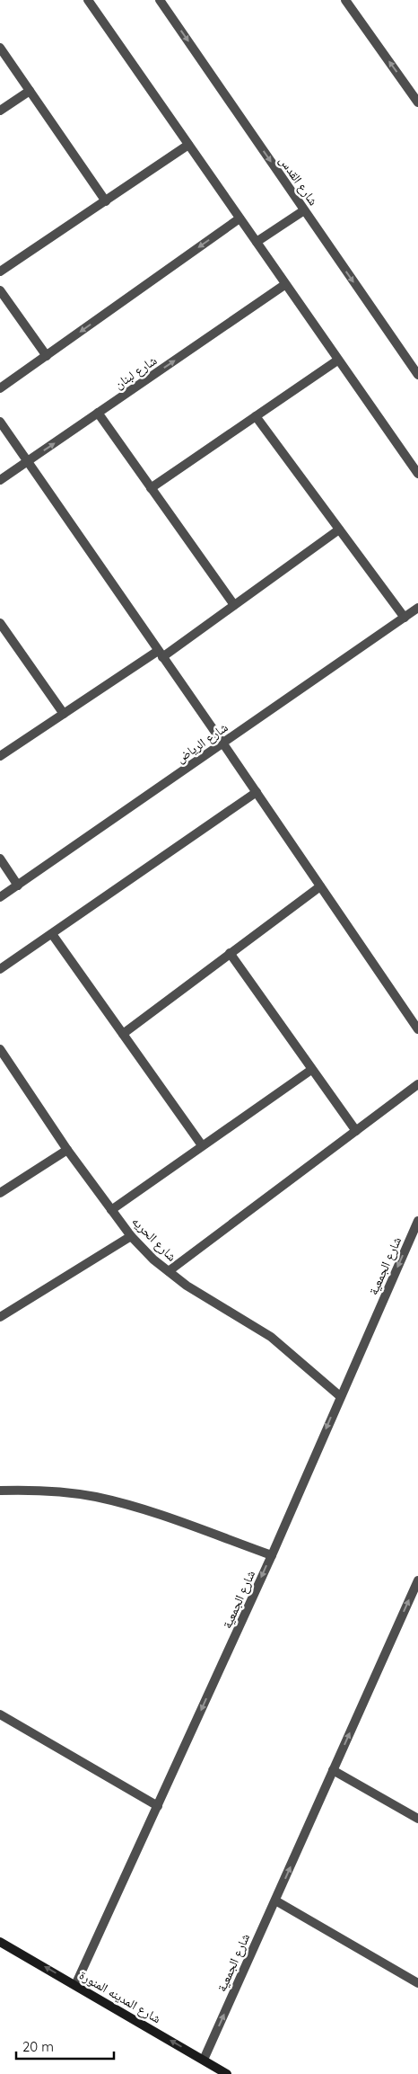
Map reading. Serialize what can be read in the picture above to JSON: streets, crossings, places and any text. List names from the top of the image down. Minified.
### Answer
{"streets":{"main road":["شارع المدينه المنورة"],"street":["شارع القدس","شارع لبنان","شارع الرياض","شارع الحريه","شارع الجمعية"]},"crossings":[["شارع الحريه","شارع الجمعية"],["شارع الجمعية","شارع المدينه المنورة"]],"one_way":["شارع المدينه المنورة"],"scale_bar":"20 m"}
